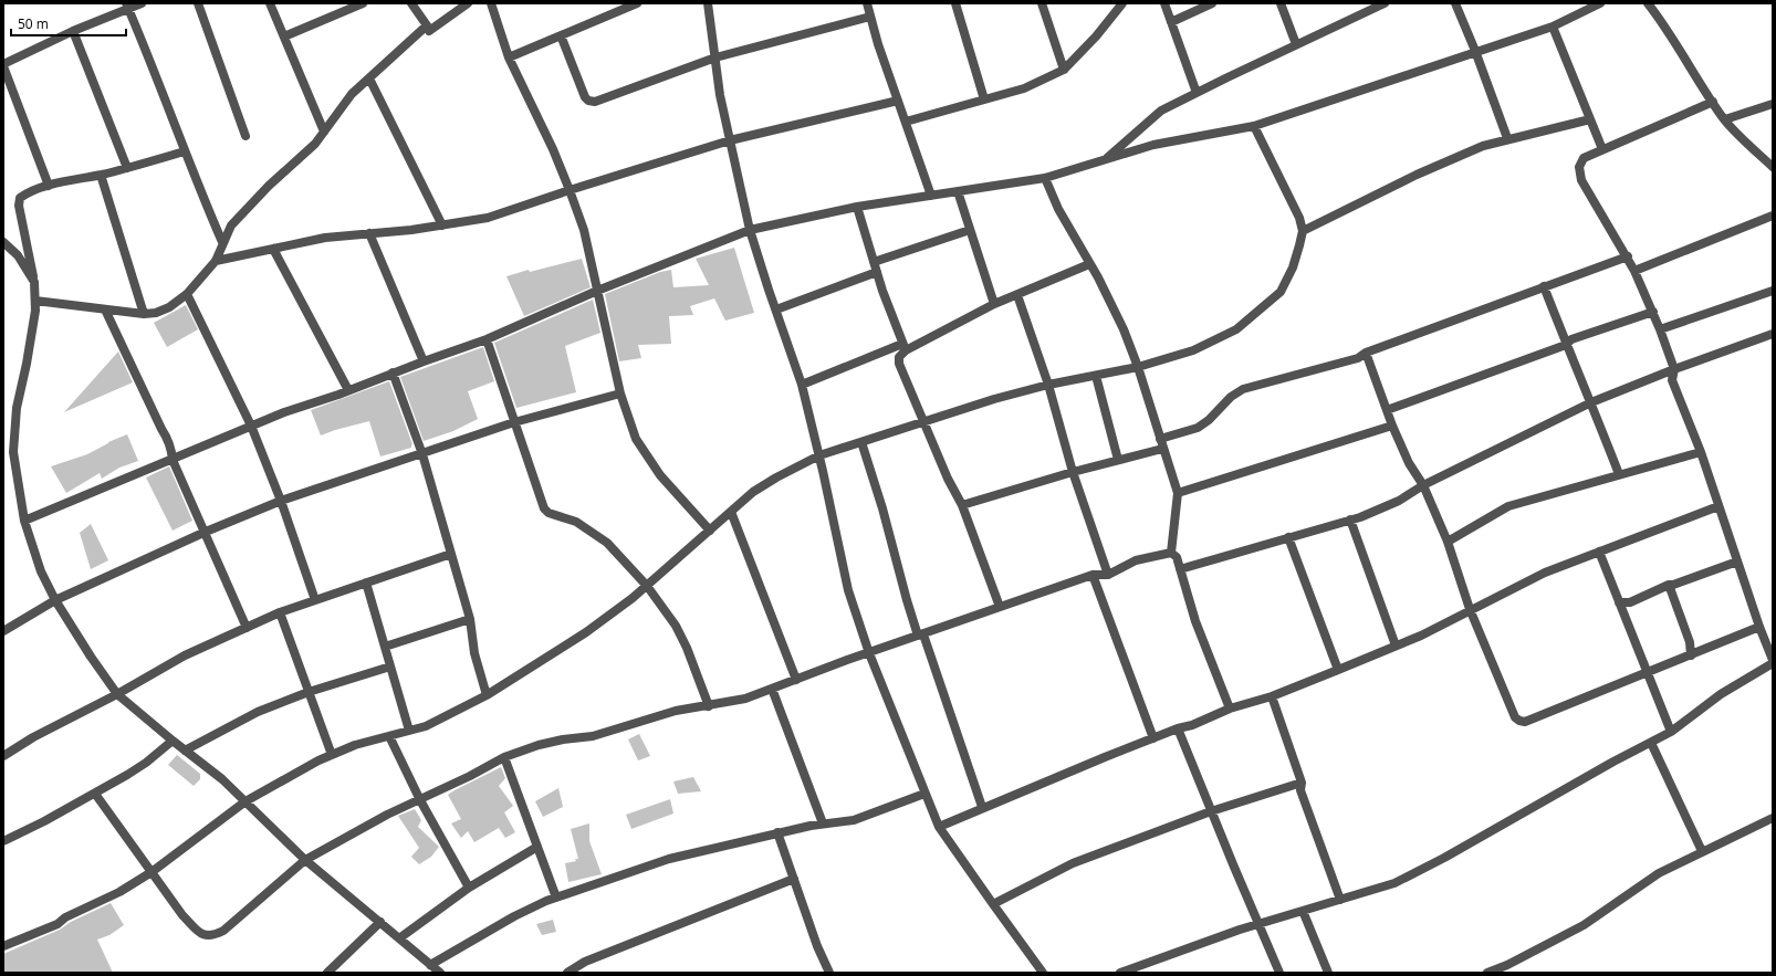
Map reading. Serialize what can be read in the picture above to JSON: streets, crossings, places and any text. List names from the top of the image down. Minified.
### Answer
{"scale_bar":"50 m"}
